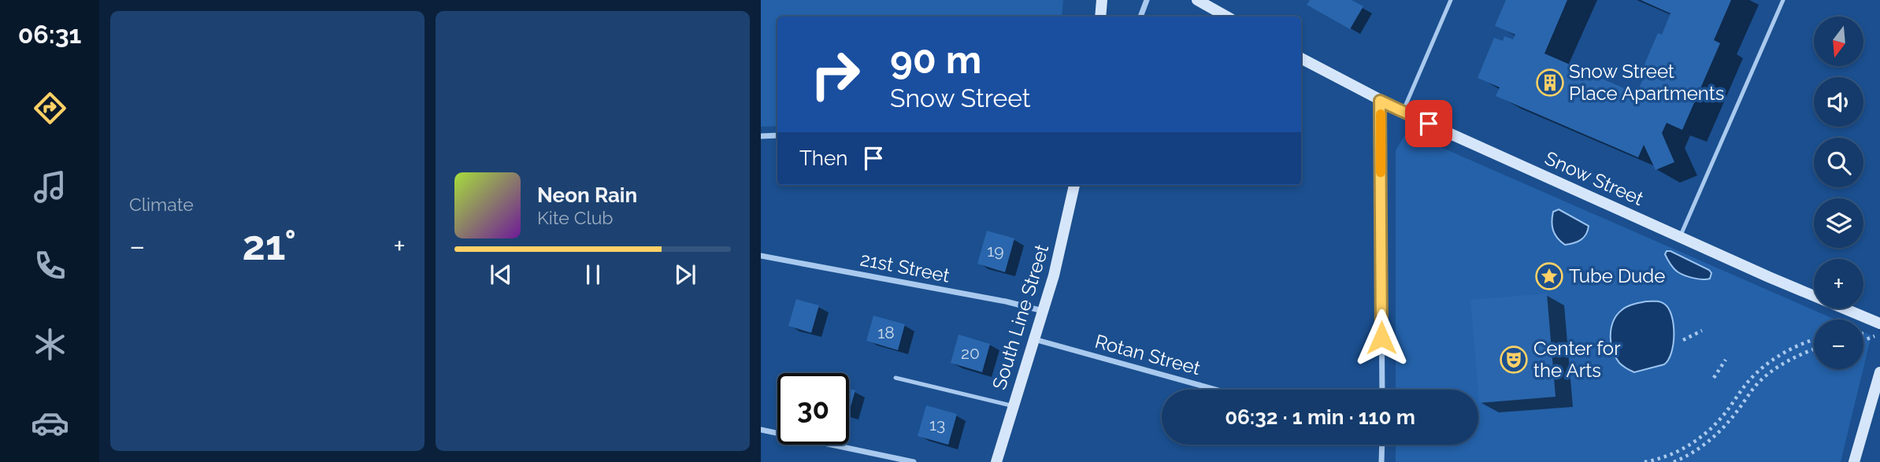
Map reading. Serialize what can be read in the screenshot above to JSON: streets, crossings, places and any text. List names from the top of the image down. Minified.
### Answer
{"streets":{"street":["Snow Street","21st Street","South Line Street","Rotan Street"]},"crossings":[["21st Street","South Line Street"],["South Line Street","Rotan Street"]],"places":{"building":["Snow Street Place Apartments"],"place":["Tube Dude"],"theatre":["Center for the Arts"]},"house_numbers":["19","18","20","13"],"north":"bottom","page":{"tabs":"06:31","tile":"Climate","map_buttons":["+","−"],"turn":["90 m","Snow Street"],"then":"Then","song":["Neon Rain","Kite Club"],"heat":["−","21°","+"],"limit":"30","trip":"06:32 · 1 min · 110 m"}}
